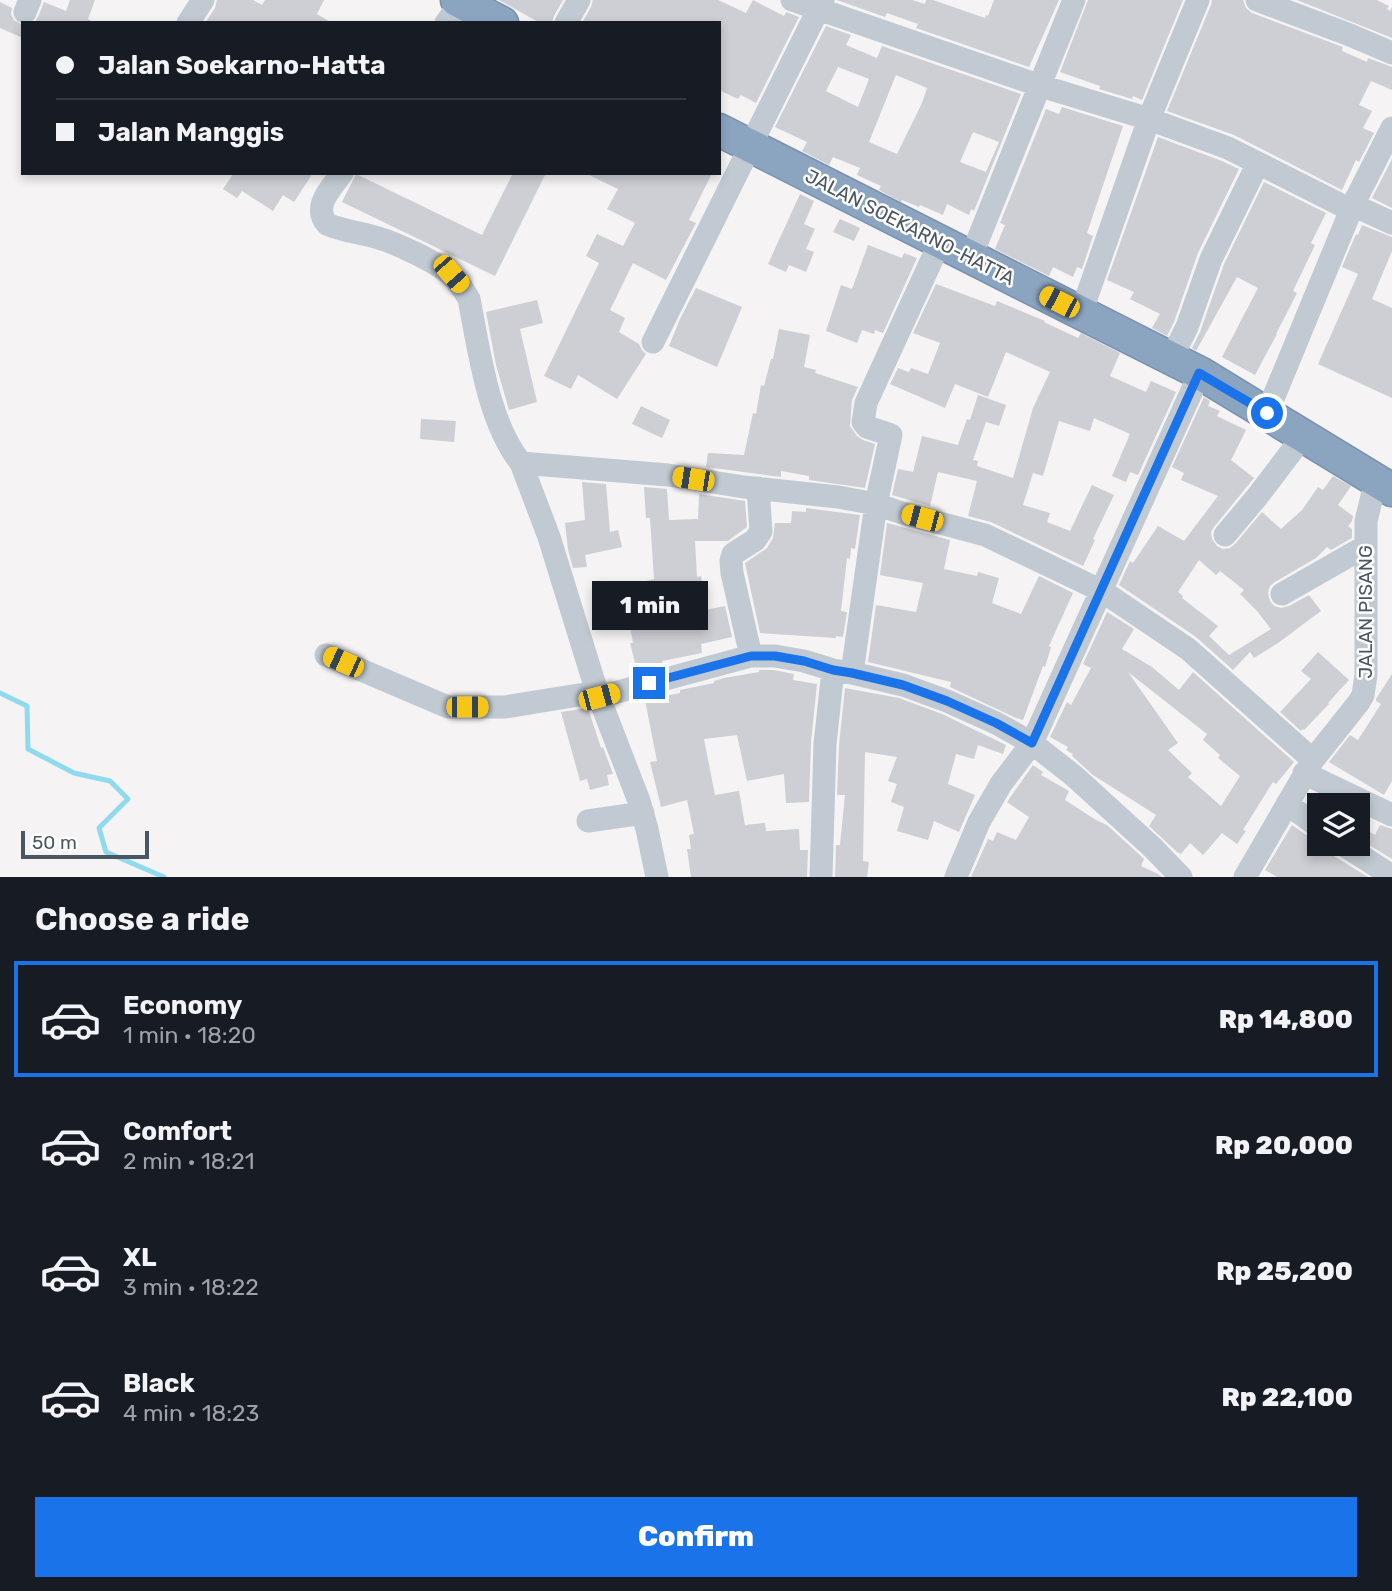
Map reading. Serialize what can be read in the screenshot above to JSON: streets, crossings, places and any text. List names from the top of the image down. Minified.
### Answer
{"streets":{"highway":["JALAN SOEKARNO-HATTA"],"street":["JALAN PISANG"]},"crossings":[["JALAN SOEKARNO-HATTA","JALAN PISANG"]],"scale_bar":"50 m","page":{"banner":["Jalan Soekarno-Hatta","Jalan Manggis"],"bubble":"1 min","scale":"50 m","heading":"Choose a ride","list":[{"name":"Economy","note":"1 min · 18:20","value":"Rp 14,800"},{"name":"Comfort","note":"2 min · 18:21","value":"Rp 20,000"},{"name":"XL","note":"3 min · 18:22","value":"Rp 25,200"},{"name":"Black","note":"4 min · 18:23","value":"Rp 22,100"}],"buttons":"Confirm"}}
